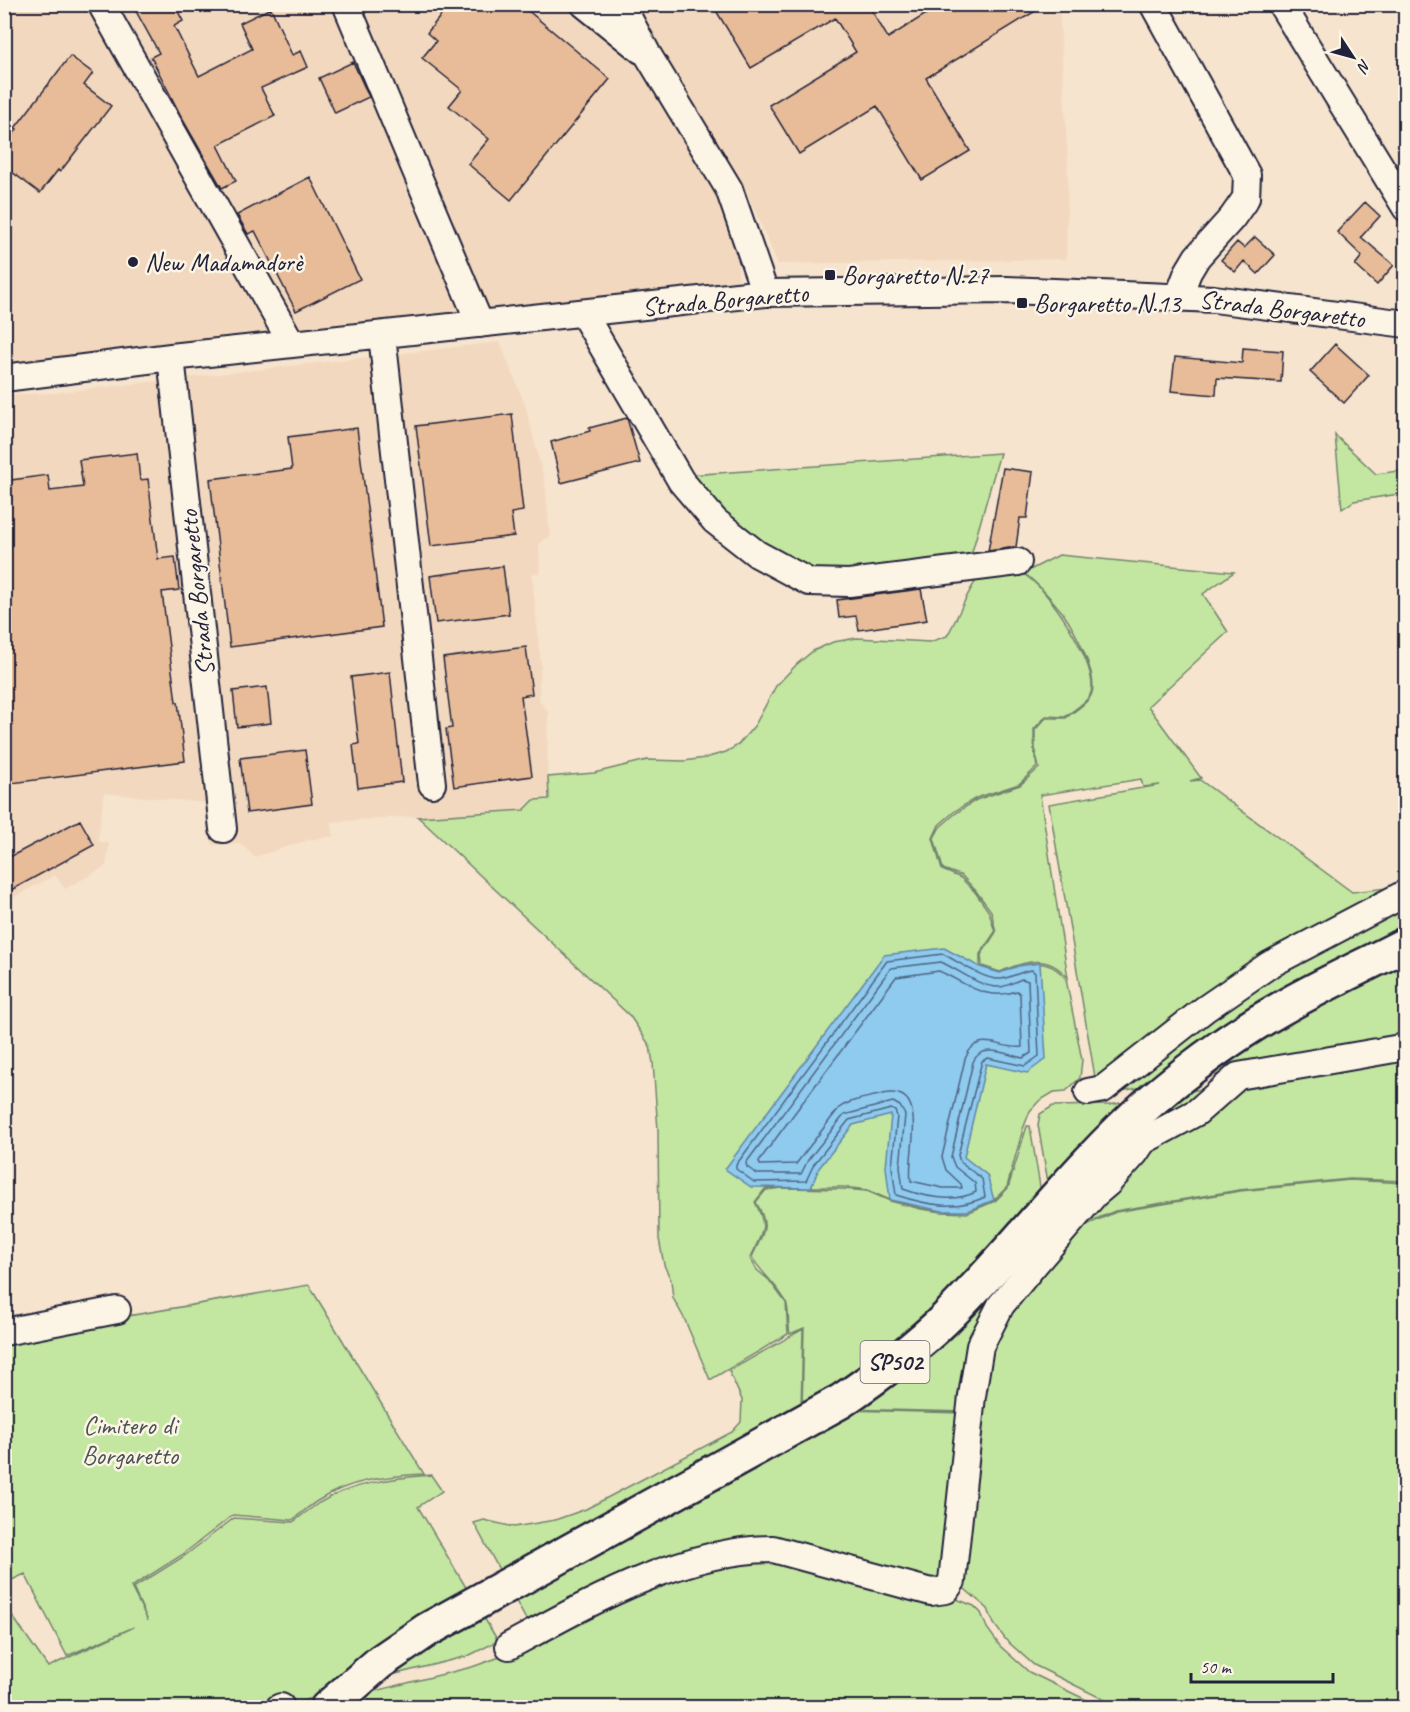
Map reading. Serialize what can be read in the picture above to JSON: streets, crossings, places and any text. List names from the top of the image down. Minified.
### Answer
{"streets":{"main road":["SP502"],"street":["Strada Borgaretto"]},"parks":["Cimitero di Borgaretto"],"places":{"other":["New Madamadorè"],"transit":["Borgaretto N.27","Borgaretto N.13"]},"scale_bar":"50 m","north":"bottom right"}
